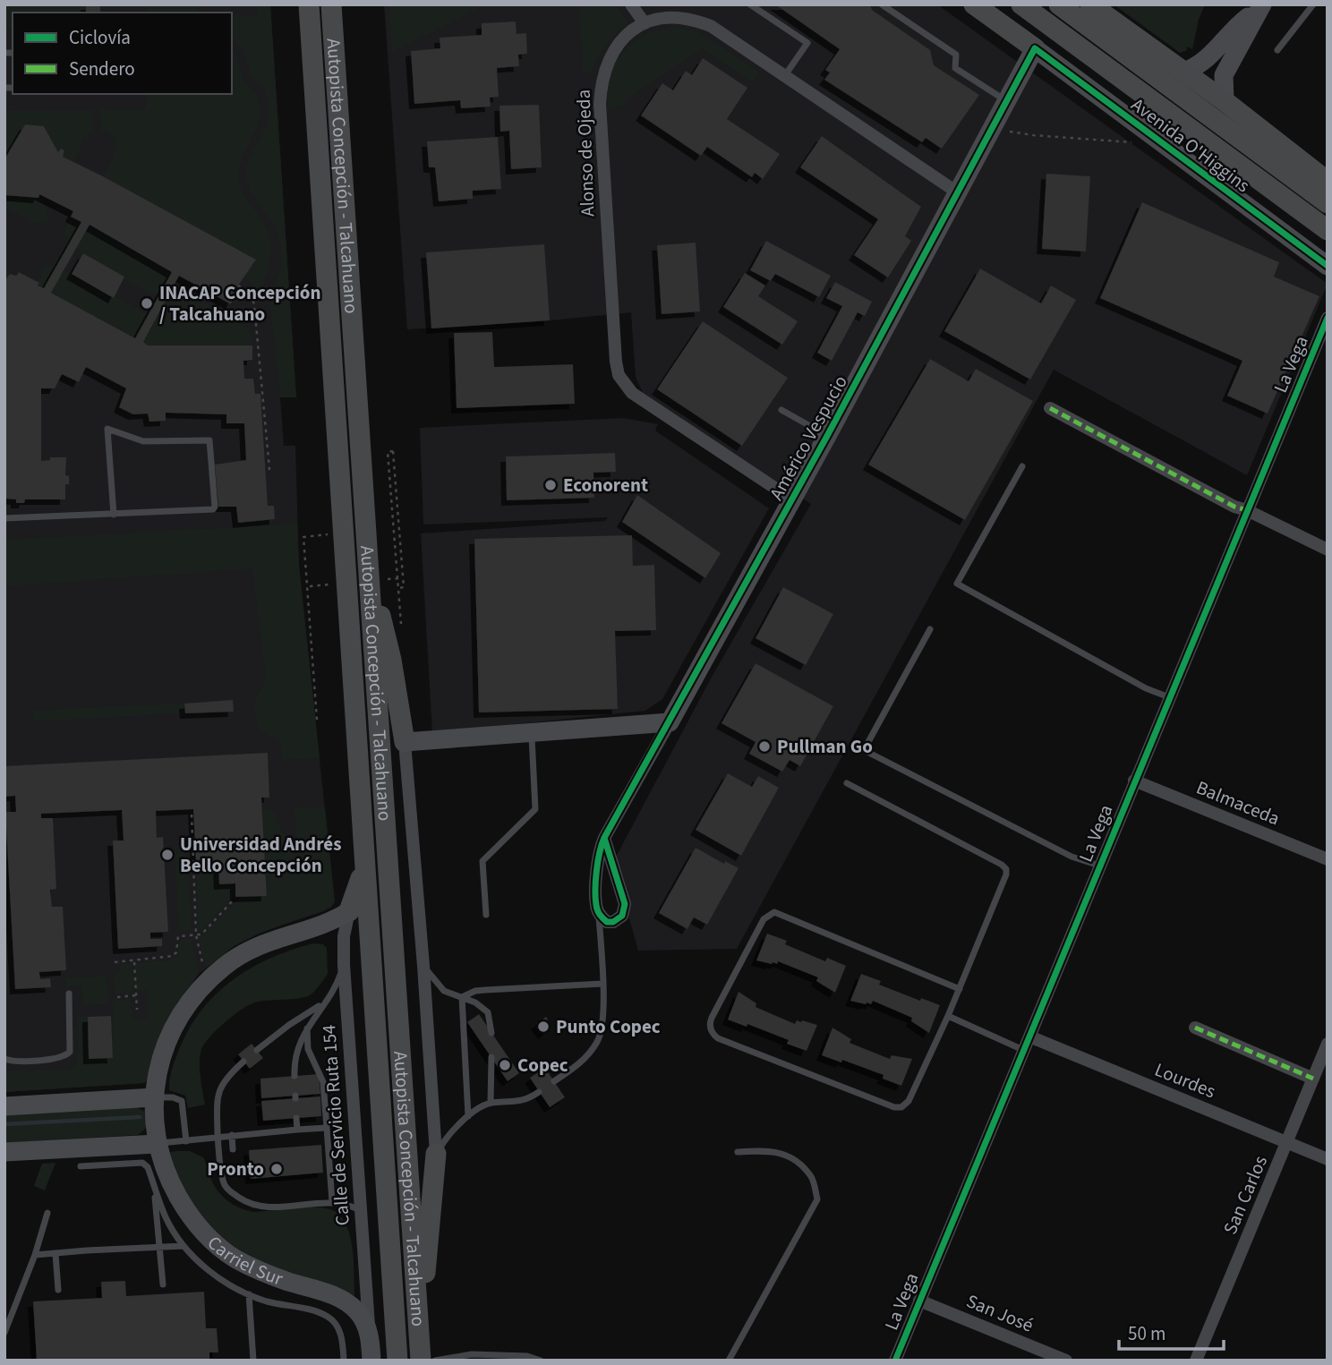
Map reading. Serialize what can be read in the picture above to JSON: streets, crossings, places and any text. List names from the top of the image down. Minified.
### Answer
{"streets":{"main road":["Avenida O'Higgins","Autopista Concepción - Talcahuano"],"street":["Alonso de Ojeda","La Vega","Américo Vespucio","Balmaceda","Lourdes","Calle de Servicio Ruta 154","San Carlos","Carriel Sur","San José"]},"crossings":[["Avenida O'Higgins","Américo Vespucio"],["Alonso de Ojeda","Américo Vespucio"],["La Vega","Balmaceda"],["La Vega","Lourdes"],["La Vega","San José"],["Lourdes","San Carlos"],["Calle de Servicio Ruta 154","Carriel Sur"]],"places":["INACAP Concepción / Talcahuano","Econorent","Pullman Go","Universidad Andrés Bello Concepción","Punto Copec","Copec","Pronto"],"legend":["Ciclovía","Sendero"],"scale_bar":"50 m"}
